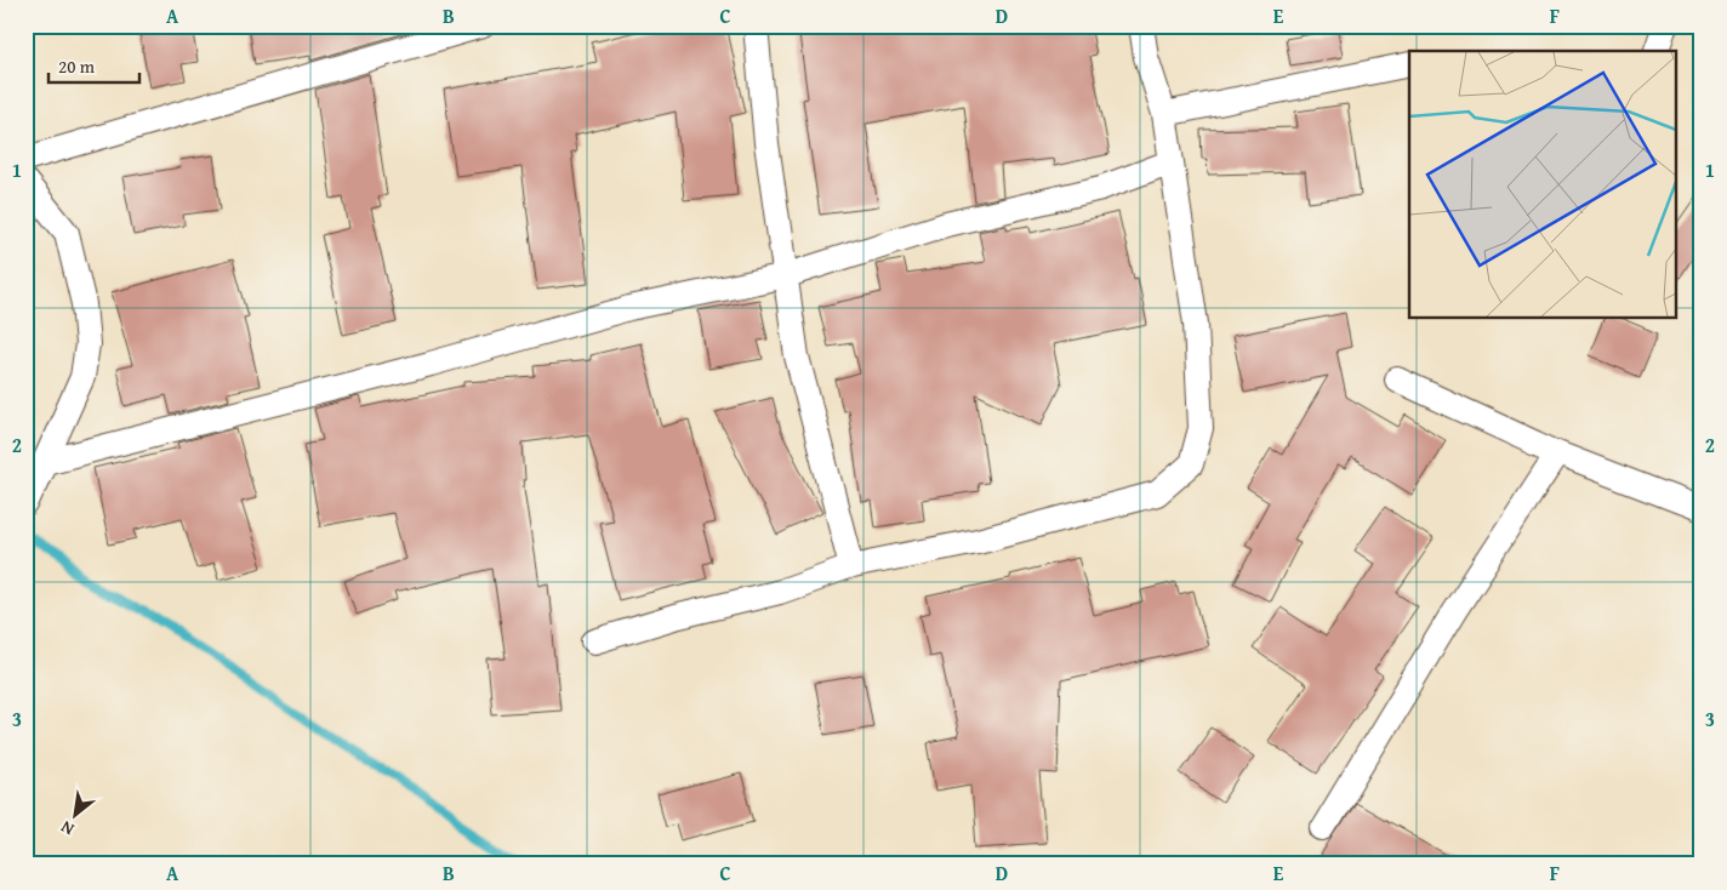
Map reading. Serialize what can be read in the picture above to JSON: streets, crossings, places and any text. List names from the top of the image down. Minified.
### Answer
{"scale_bar":"20 m","north":"bottom left","grid":{"columns":["A","B","C","D","E","F"],"rows":["1","2","3"]}}
